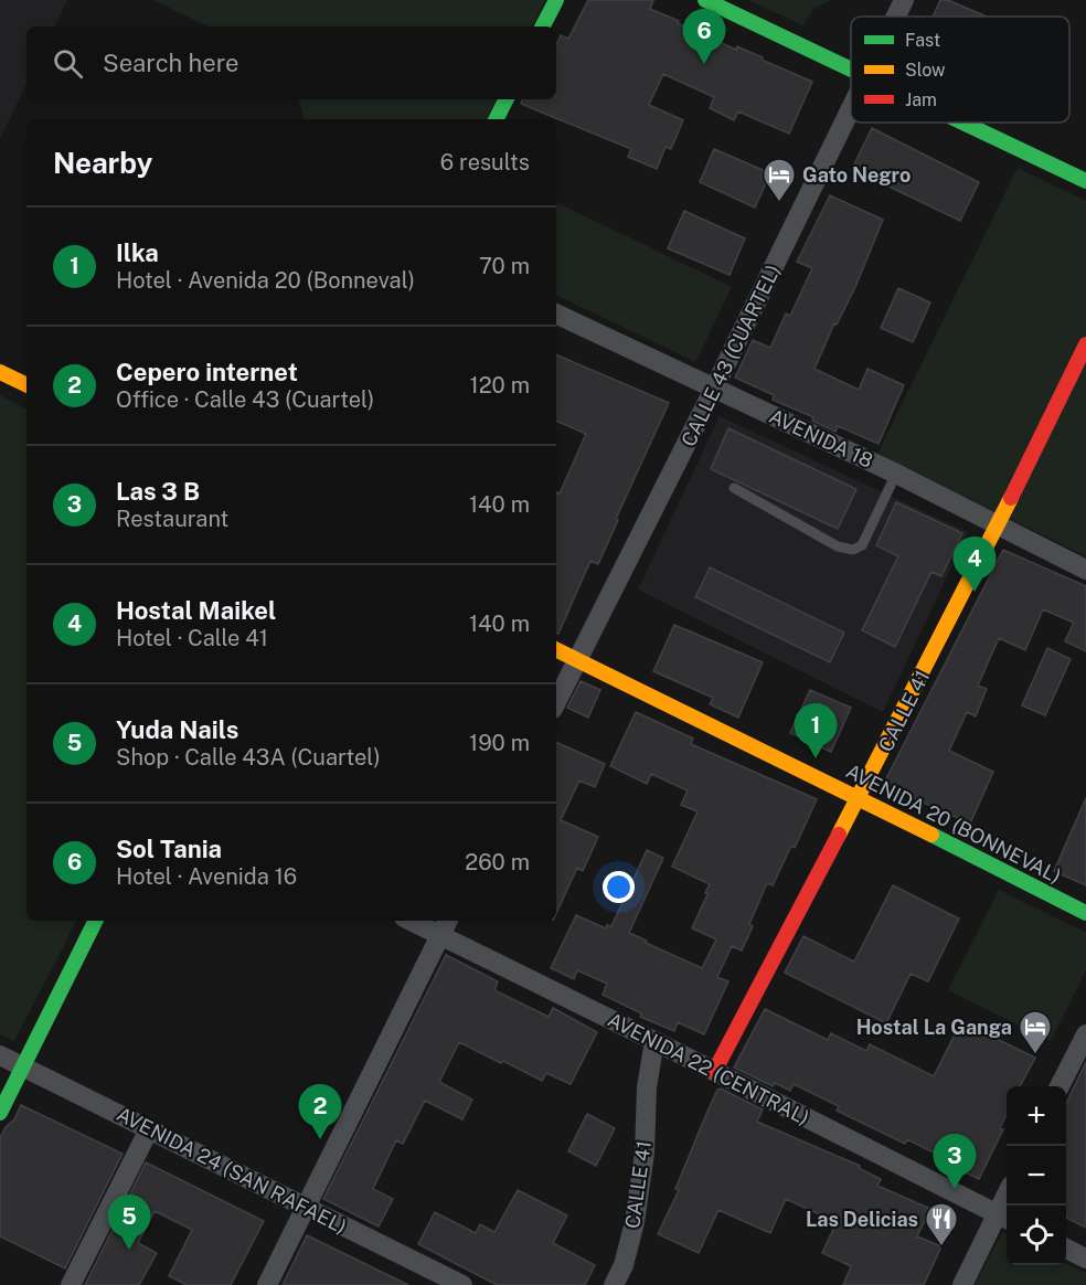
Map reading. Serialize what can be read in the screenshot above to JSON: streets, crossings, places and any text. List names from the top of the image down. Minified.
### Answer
{"streets":{"street":["CALLE 43 (CUARTEL)","AVENIDA 18","CALLE 41","AVENIDA 20 (BONNEVAL)","AVENIDA 22 (CENTRAL)","AVENIDA 24 (SAN RAFAEL)"]},"crossings":[["CALLE 43 (CUARTEL)","AVENIDA 18"],["CALLE 43 (CUARTEL)","AVENIDA 20 (BONNEVAL)"],["AVENIDA 18","CALLE 41"],["CALLE 41","AVENIDA 20 (BONNEVAL)"],["CALLE 41","AVENIDA 22 (CENTRAL)"]],"places":{"hotel":["Gato Negro","Hostal La Ganga"],"restaurant":["Las Delicias"]},"legend":["Fast","Slow","Jam"],"page":{"pins":["6","4","1","2","3","5"],"search":"Search here","heading":["Nearby","6 results"],"list":[{"mark":"1","name":"Ilka","note":"Hotel · Avenida 20 (Bonneval)","value":"70 m"},{"mark":"2","name":"Cepero internet","note":"Office · Calle 43 (Cuartel)","value":"120 m"},{"mark":"3","name":"Las 3 B","note":"Restaurant","value":"140 m"},{"mark":"4","name":"Hostal Maikel","note":"Hotel · Calle 41","value":"140 m"},{"mark":"5","name":"Yuda Nails","note":"Shop · Calle 43A (Cuartel)","value":"190 m"},{"mark":"6","name":"Sol Tania","note":"Hotel · Avenida 16","value":"260 m"}],"map_buttons":["+","−"]}}
